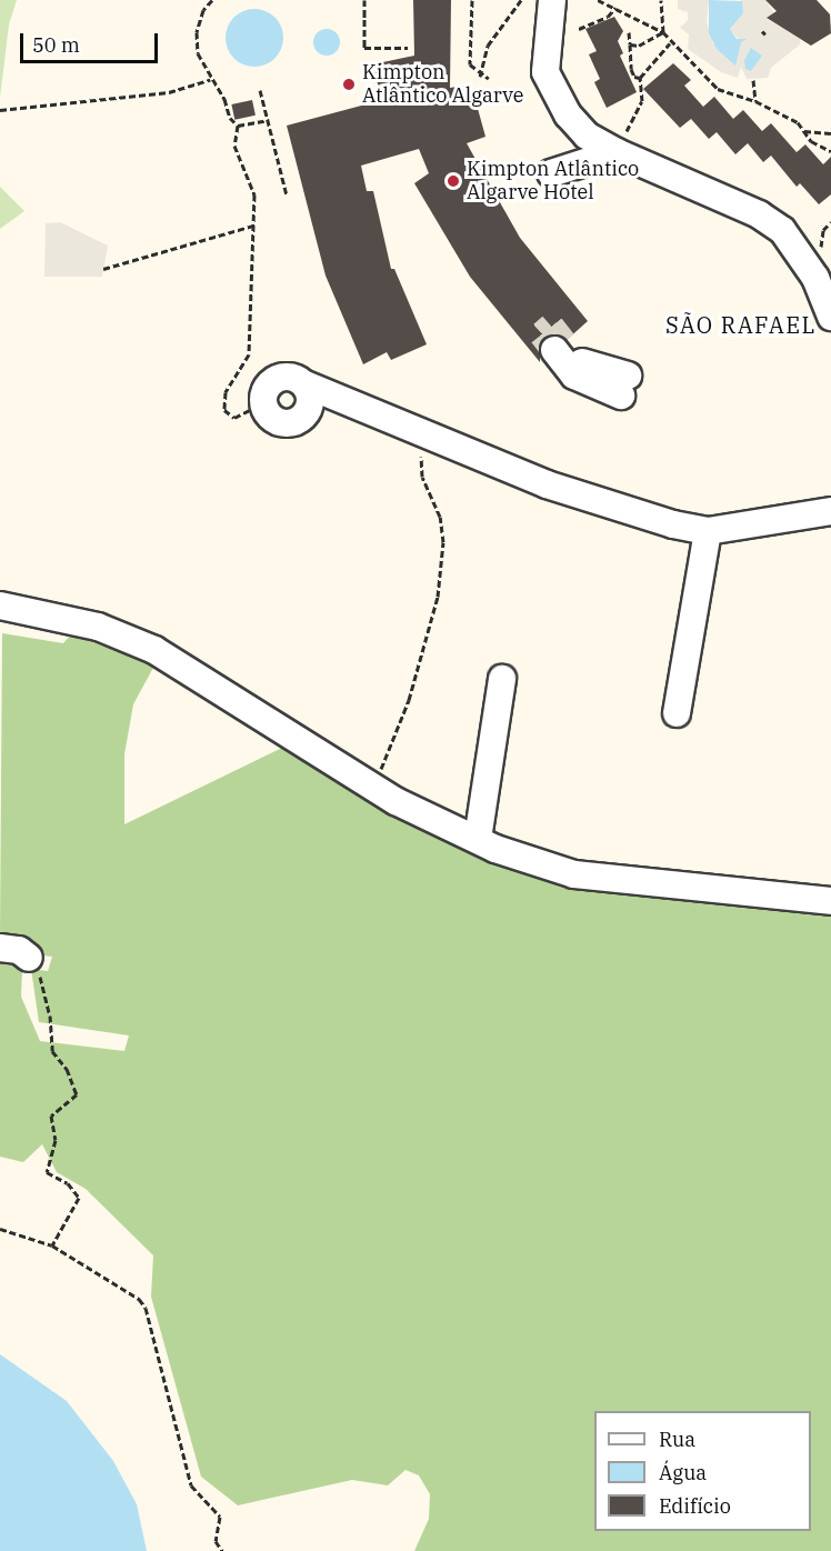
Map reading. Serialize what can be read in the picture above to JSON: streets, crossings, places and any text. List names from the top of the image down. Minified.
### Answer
{"districts":["SÃO RAFAEL"],"places":["Kimpton Atlântico Algarve","Kimpton Atlântico Algarve Hotel"],"legend":["Rua","Água","Edifício"],"scale_bar":"50 m"}
